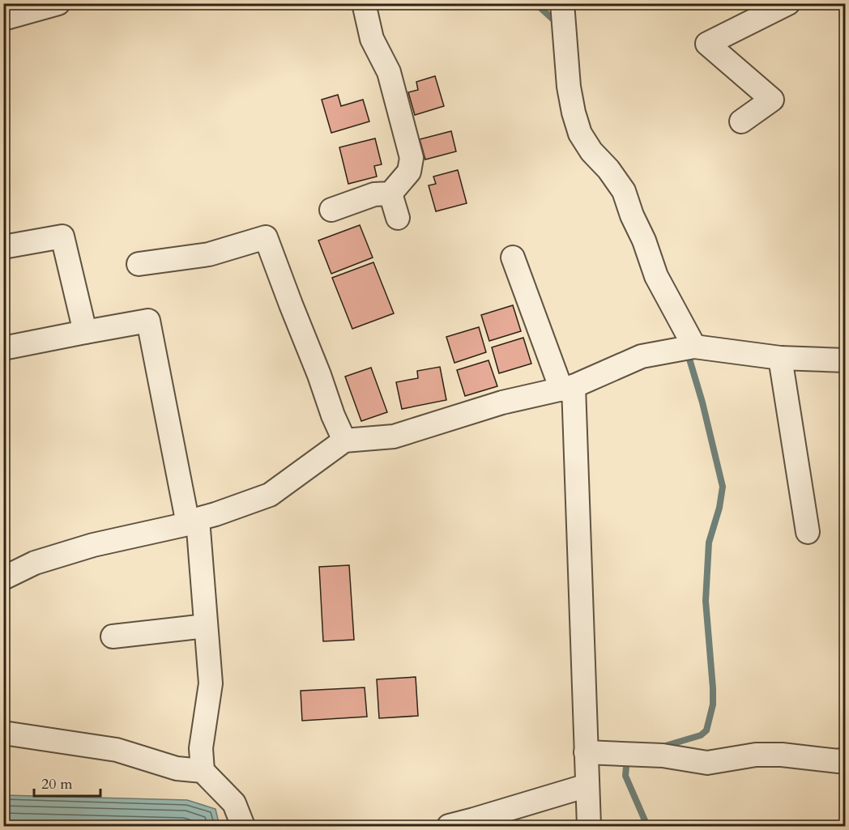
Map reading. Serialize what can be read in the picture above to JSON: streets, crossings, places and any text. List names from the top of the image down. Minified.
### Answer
{"scale_bar":"20 m"}
